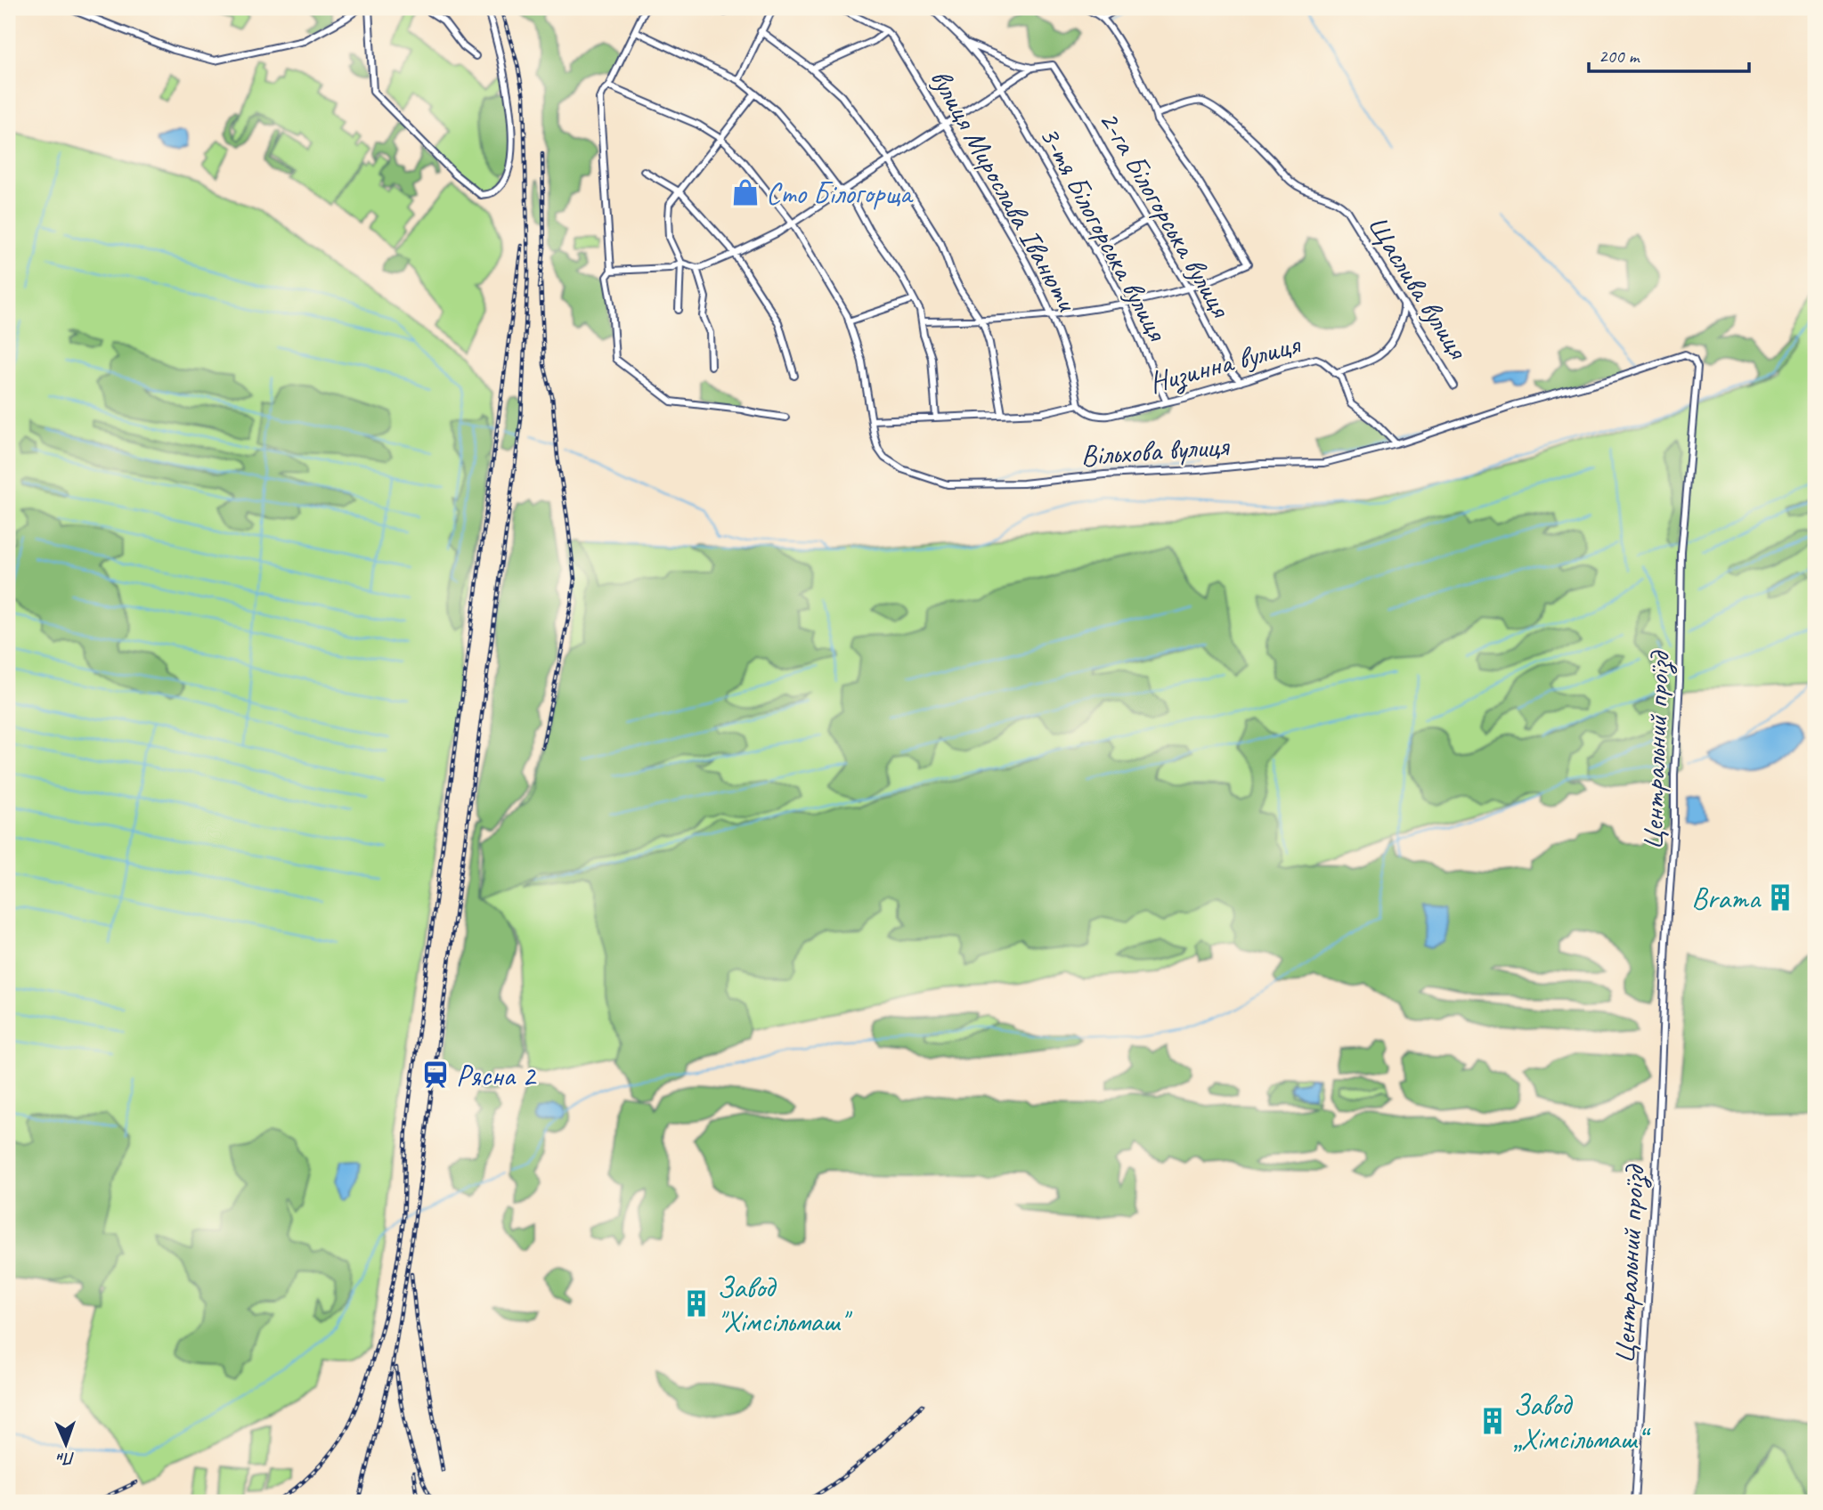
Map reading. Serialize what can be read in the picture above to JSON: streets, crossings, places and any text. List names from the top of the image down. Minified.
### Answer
{"streets":{"street":["вулиця Мирослава Іванюти","2-га Білогорська вулиця","3-тя Білогорська вулиця","Щаслива вулиця","Низинна вулиця","Вільхова вулиця","Центральний проїзд"]},"crossings":[["вулиця Мирослава Іванюти","Низинна вулиця"],["2-га Білогорська вулиця","Низинна вулиця"],["3-тя Білогорська вулиця","Низинна вулиця"],["Низинна вулиця","Вільхова вулиця"],["Вільхова вулиця","Центральний проїзд"]],"places":{"shop":["Сто Білогорща"],"building":["Brama","Завод \"Хімсільмаш\"","Завод „Хімсільмаш“"],"station":["Рясна 2"]},"scale_bar":"200 m","north":"bottom"}
